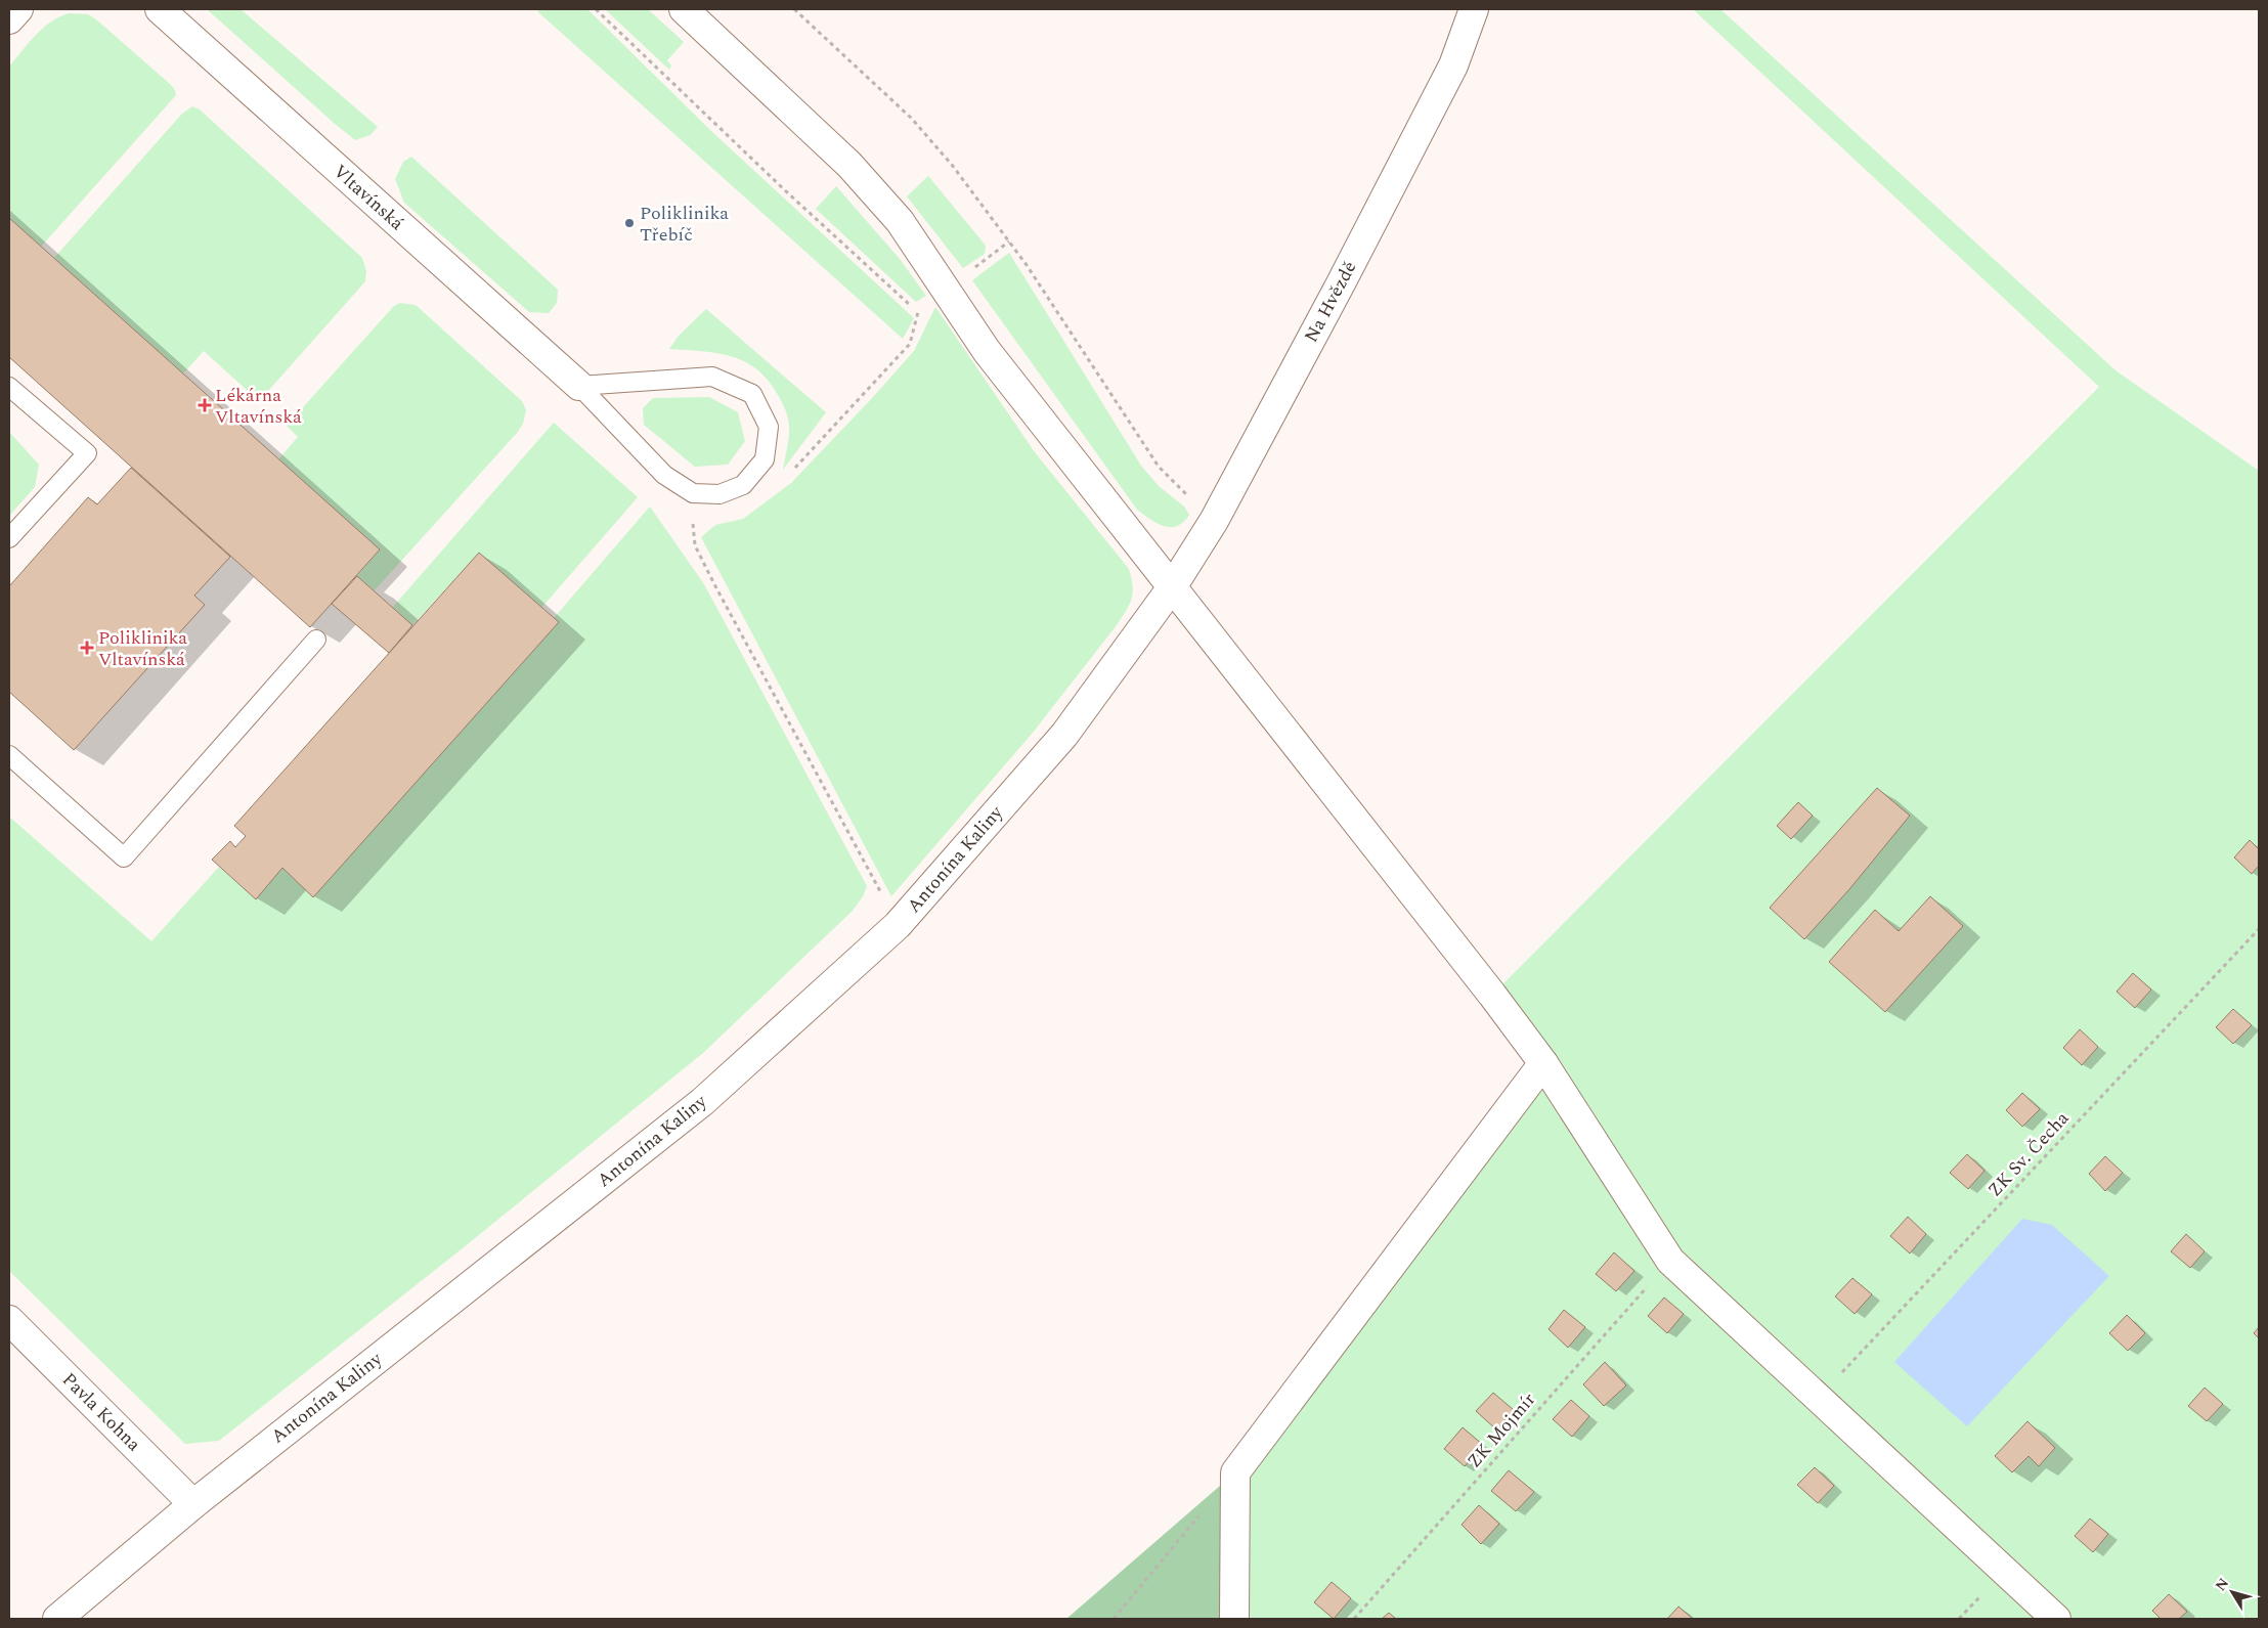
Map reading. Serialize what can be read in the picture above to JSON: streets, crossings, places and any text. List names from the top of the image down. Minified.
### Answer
{"streets":{"street":["Vltavínská","Na Hvězdě","Antonína Kaliny","Pavla Kohna"],"path":["ZK Sv. Čecha","ZK Mojmír"]},"crossings":[["Na Hvězdě","Antonína Kaliny"],["Antonína Kaliny","Pavla Kohna"]],"places":{"other":["Poliklinika Třebíč"],"health":["Lékárna Vltavínská","Poliklinika Vltavínská"]},"north":"top left"}
